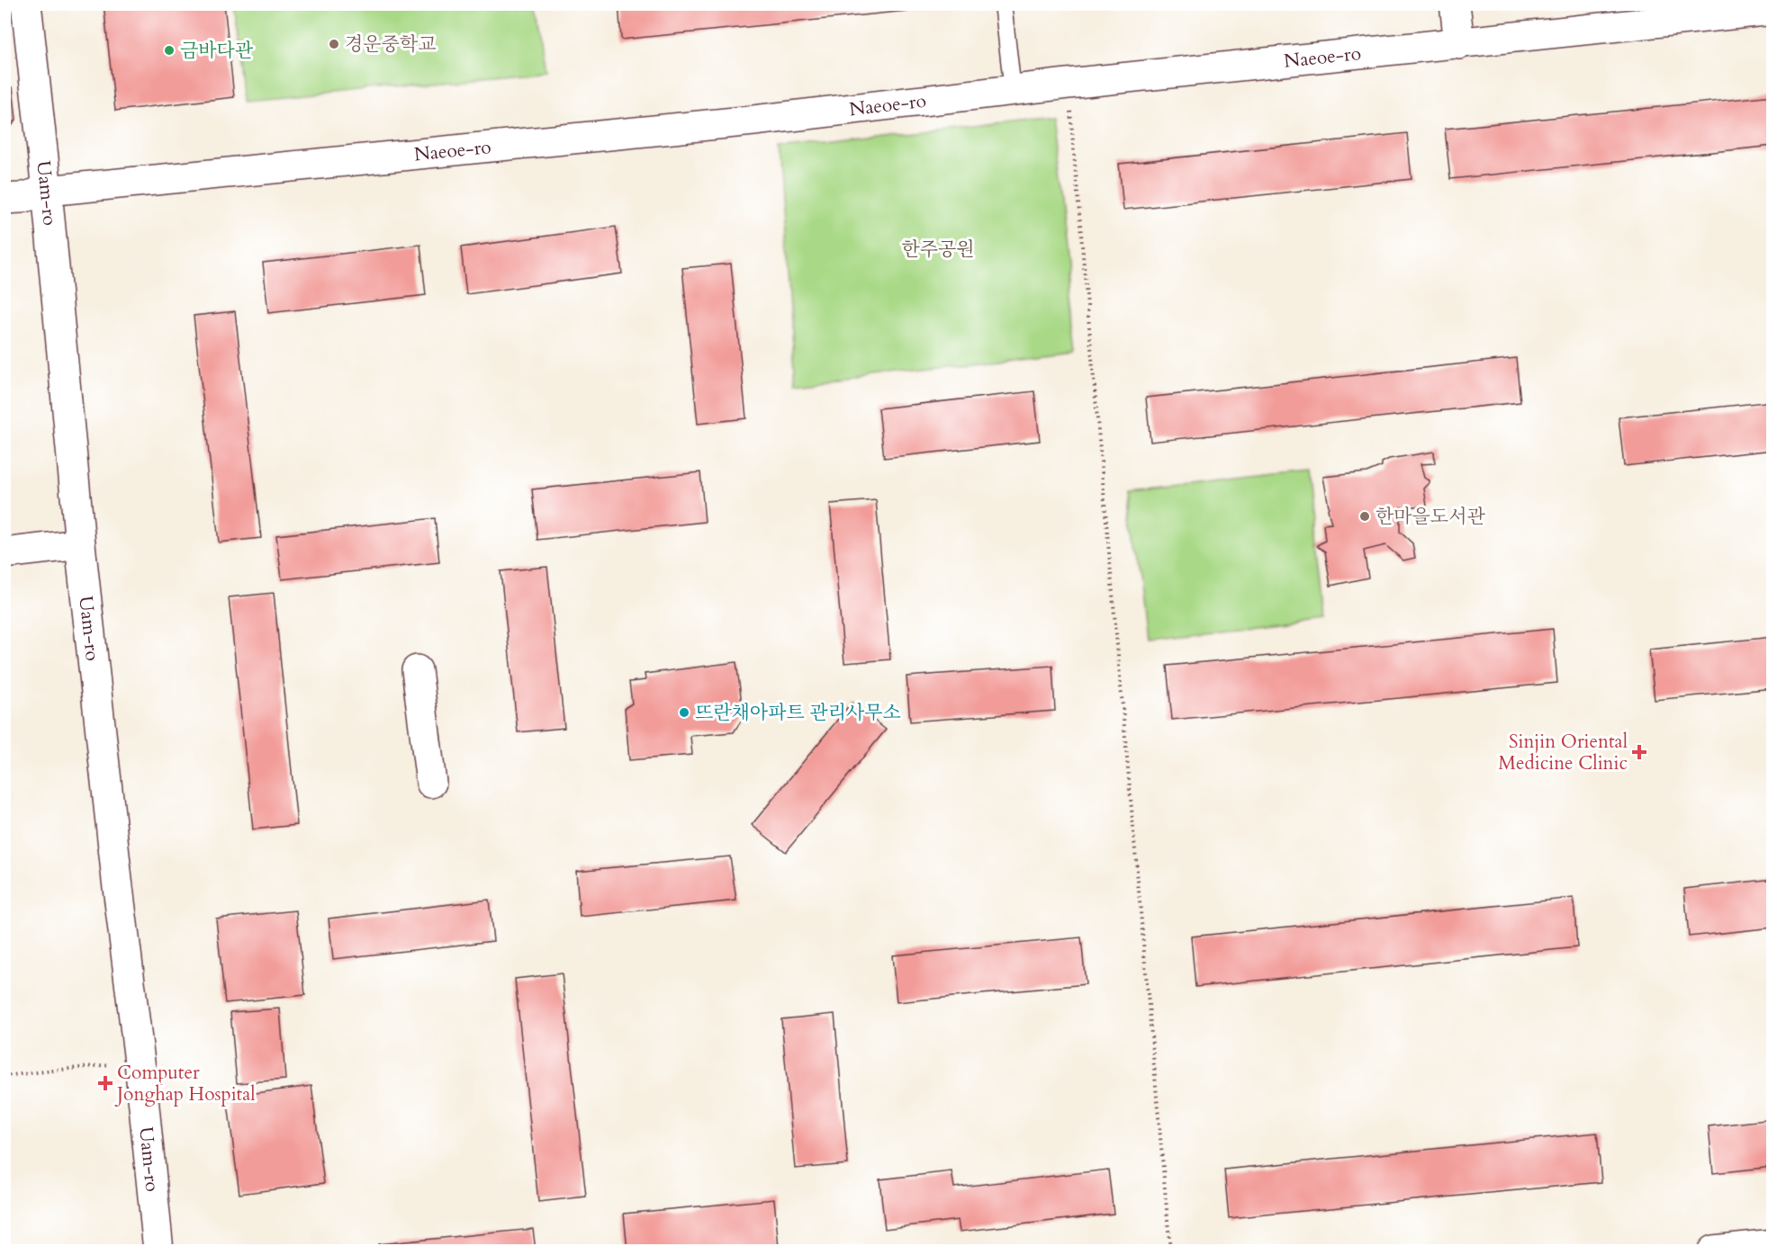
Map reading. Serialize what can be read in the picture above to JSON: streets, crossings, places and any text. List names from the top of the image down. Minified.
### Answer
{"streets":{"street":["Naeoe-ro","Uam-ro"]},"crossings":[["Naeoe-ro","Uam-ro"]],"parks":["한주공원"],"places":{"other":["경운중학교","금바다관","한마을도서관","뜨란채아파트 관리사무소"],"health":["Sinjin Oriental Medicine Clinic","Computer Jonghap Hospital"]}}
